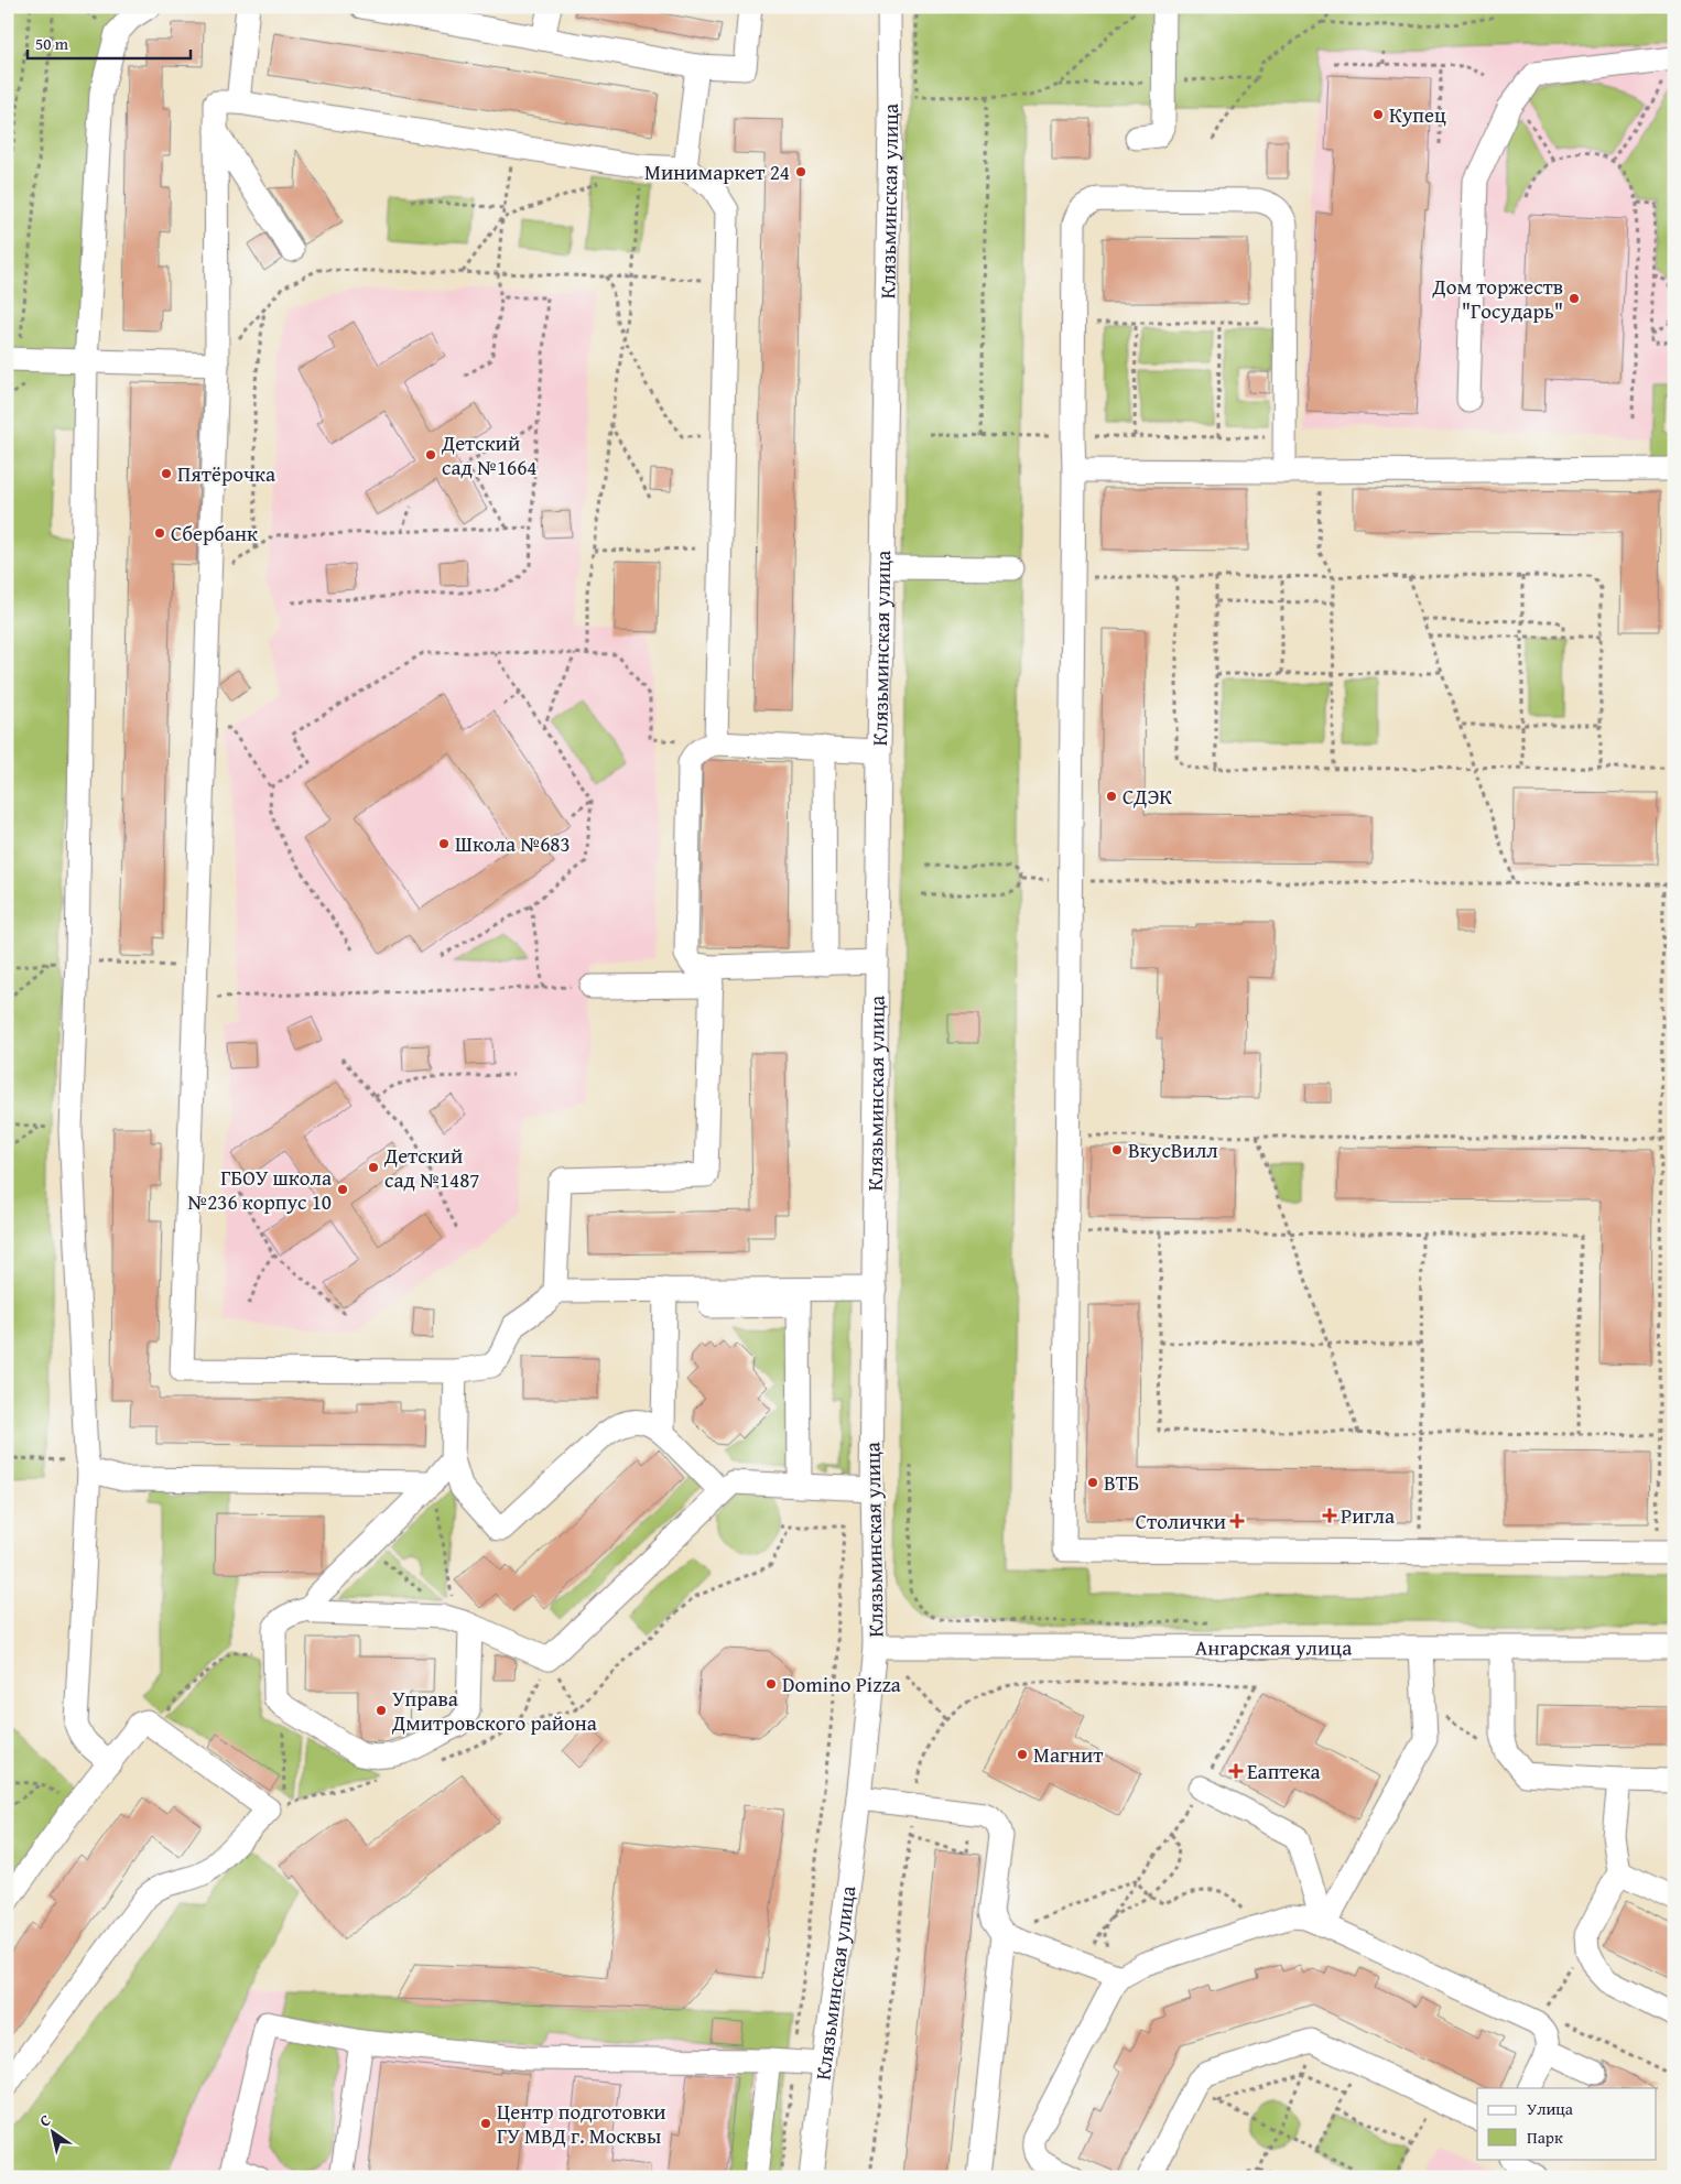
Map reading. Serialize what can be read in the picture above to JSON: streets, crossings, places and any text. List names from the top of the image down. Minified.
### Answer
{"streets":{"street":["Клязьминская улица","Ангарская улица"]},"crossings":[["Клязьминская улица","Ангарская улица"]],"places":{"other":["Купец","Минимаркет 24","Дом торжеств \"Государь\"","Детский сад №1664","Пятёрочка","Сбербанк","СДЭК","Школа №683","ВкусВилл","Детский сад №1487","ГБОУ школа №236 корпус 10","ВТБ","Domino Pizza","Управа Дмитровского района","Магнит","Центр подготовки ГУ МВД г. Москвы"],"health":["Ригла","Столички","Еаптека"]},"legend":["Улица","Парк"],"scale_bar":"50 m","north":"top left"}
